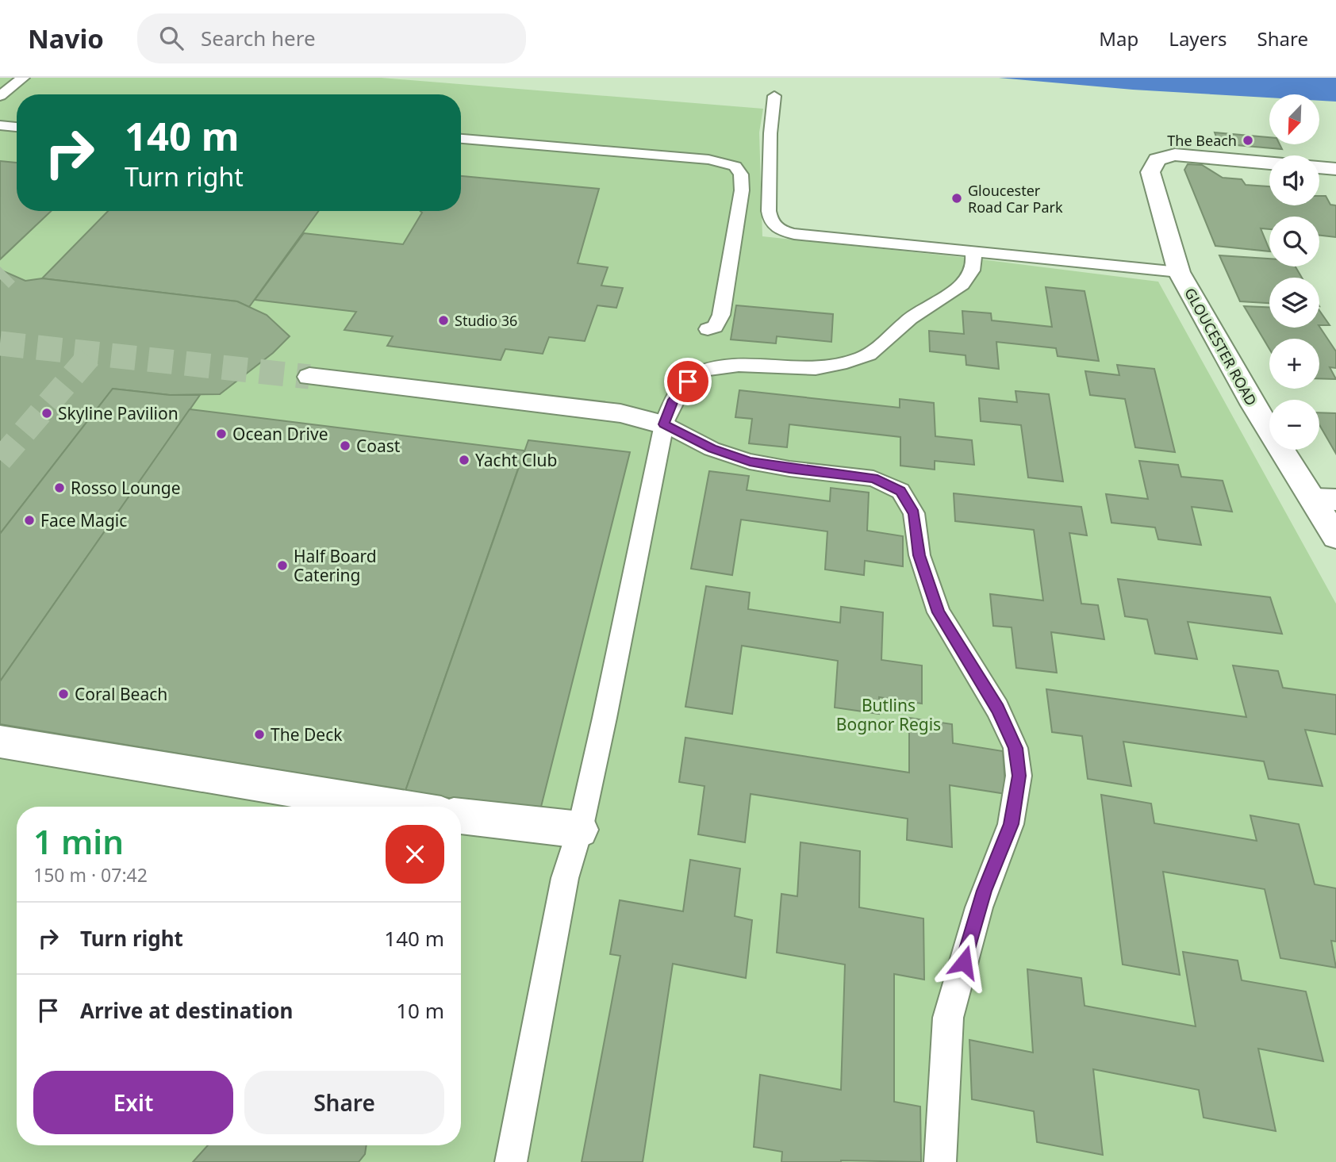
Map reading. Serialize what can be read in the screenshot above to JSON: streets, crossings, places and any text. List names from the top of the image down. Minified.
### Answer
{"streets":{"street":["GLOUCESTER ROAD"]},"parks":["Butlins Bognor Regis"],"places":["The Beach","Gloucester Road Car Park","Studio 36","Skyline Pavilion","Ocean Drive","Coast","Yacht Club","Rosso Lounge","Face Magic","Half Board Catering","Coral Beach","The Deck"],"north":"bottom left","page":{"header":"Navio","search":"Search here","nav":["Map","Layers","Share"],"map_buttons":["+","−"],"turn":["140 m","Turn right"],"heading":["1 min","150 m · 07:42"],"list":[{"name":"Turn right","value":"140 m"},{"name":"Arrive at destination","value":"10 m"}],"buttons":["Exit","Share"]}}
